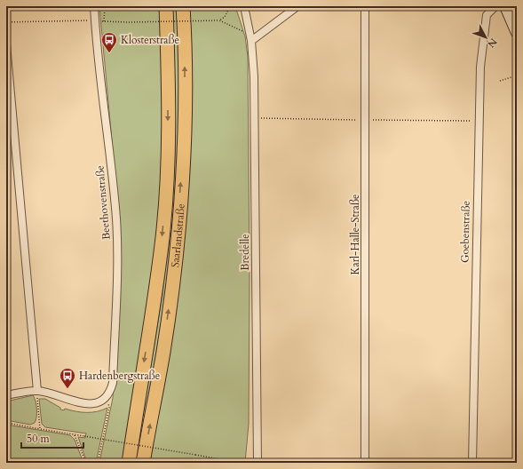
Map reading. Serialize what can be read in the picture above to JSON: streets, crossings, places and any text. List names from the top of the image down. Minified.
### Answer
{"streets":{"highway":["Saarlandstraße"],"street":["Beethovenstraße","Goebenstraße","Karl-Halle-Straße","Bredelle"]},"places":{"bus stop":["Klosterstraße","Hardenbergstraße"]},"scale_bar":"50 m","north":"bottom right"}
